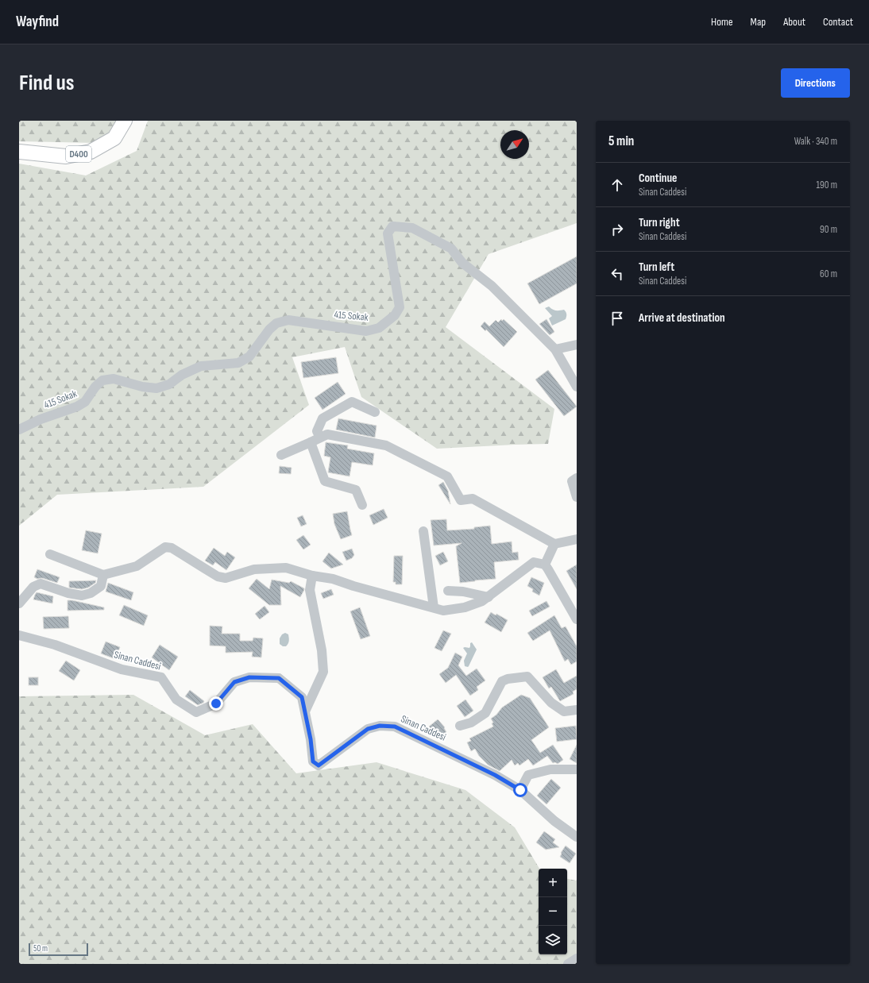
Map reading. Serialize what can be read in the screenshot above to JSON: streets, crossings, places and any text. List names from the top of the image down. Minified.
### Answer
{"streets":{"highway":["D400"],"street":["415 Sokak","Sinan Caddesi"]},"scale_bar":"50 m","north":"top right","page":{"header":"Wayfind","nav":["Home","Map","About","Contact"],"buttons":"Directions","title":"Find us","heading":["5 min","Walk · 340 m"],"list":[["Continue","Sinan Caddesi","190 m"],["Turn right","Sinan Caddesi","90 m"],["Turn left","Sinan Caddesi","60 m"],"Arrive at destination"],"map_buttons":["+","−"],"scale":"50 m"}}
